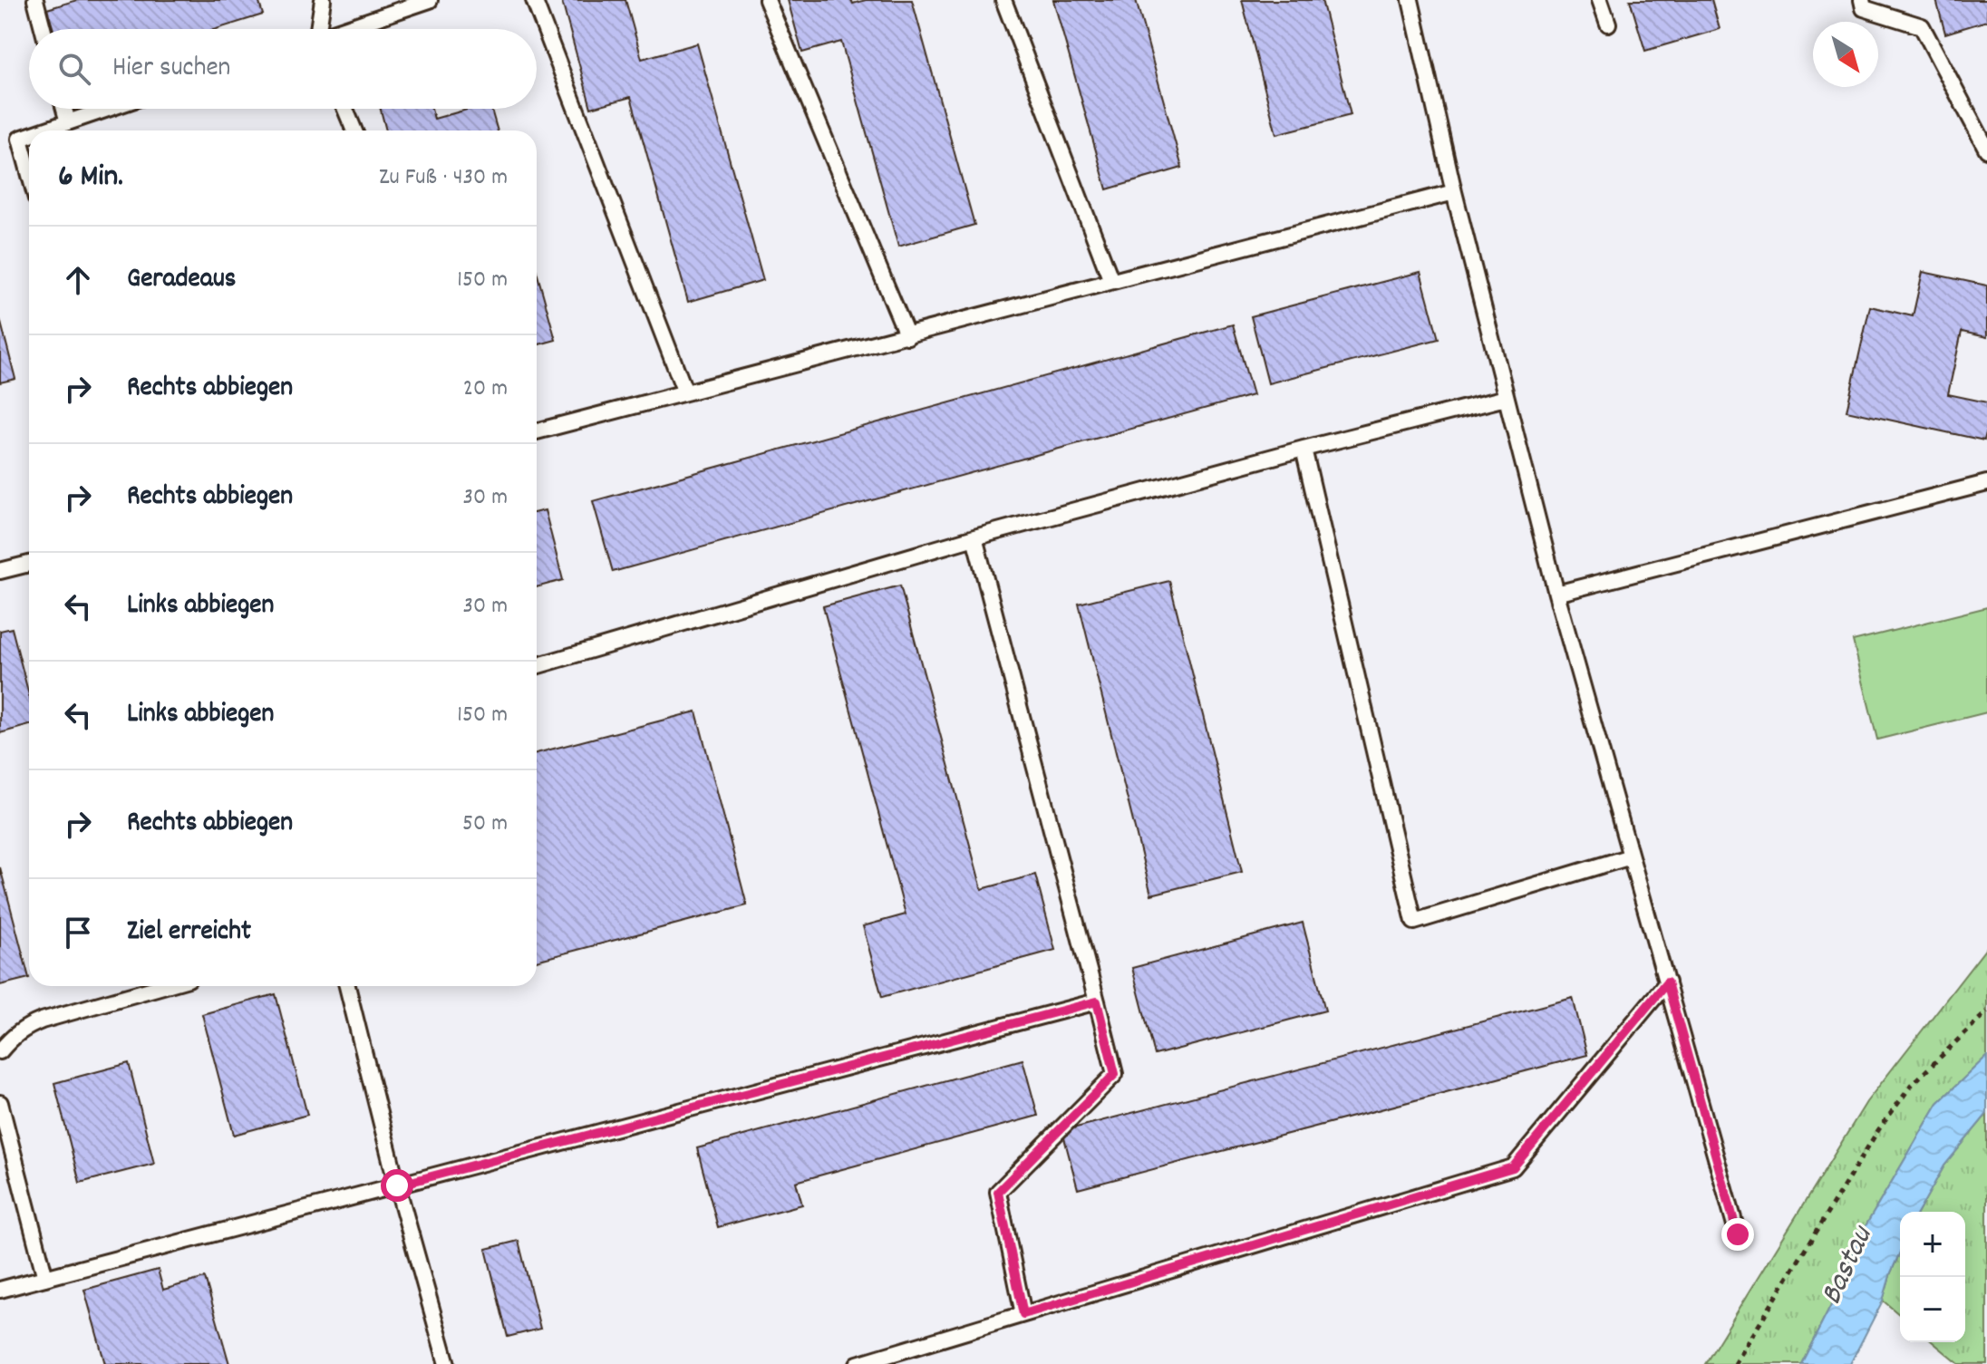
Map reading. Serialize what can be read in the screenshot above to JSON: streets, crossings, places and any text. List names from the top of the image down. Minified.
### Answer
{"water":["Bastau"],"north":"bottom right","page":{"search":"Hier suchen","heading":["6 Min.","Zu Fuß · 430 m"],"list":[["Geradeaus","150 m"],["Rechts abbiegen","20 m"],["Rechts abbiegen","30 m"],["Links abbiegen","30 m"],["Links abbiegen","150 m"],["Rechts abbiegen","50 m"],"Ziel erreicht"],"map_buttons":["+","−"]}}
